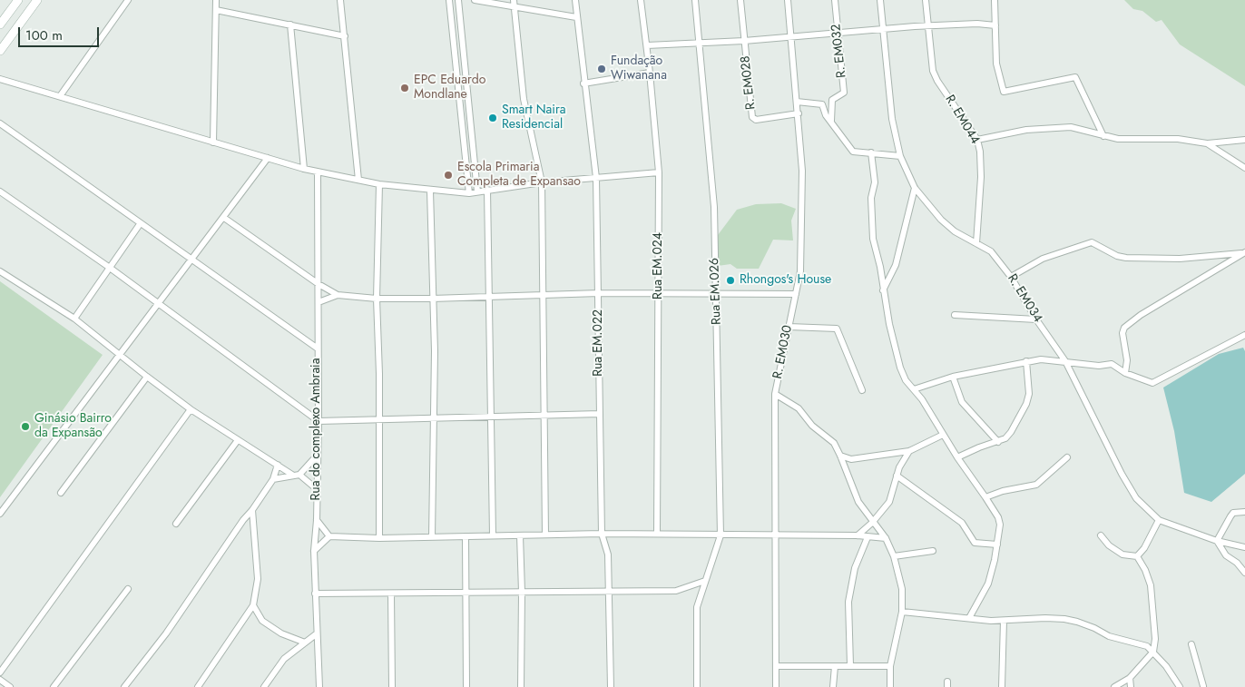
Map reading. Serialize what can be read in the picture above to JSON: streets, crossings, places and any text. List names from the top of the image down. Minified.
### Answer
{"streets":{"street":["R. EM032","R. EM028","R. EM044","Rua EM.024","Rua EM.026","R. EM034","Rua EM.022","R. EM030","Rua do complexo Ambraia"]},"crossings":[["R. EM028","R. EM030"],["R. EM044","R. EM034"]],"places":["Fundação Wiwanana","EPC Eduardo Mondlane","Smart Naira Residencial","Escola Primaria Completa de Expansao","Rhongos's House","Ginásio Bairro da Expansão"],"scale_bar":"100 m"}
